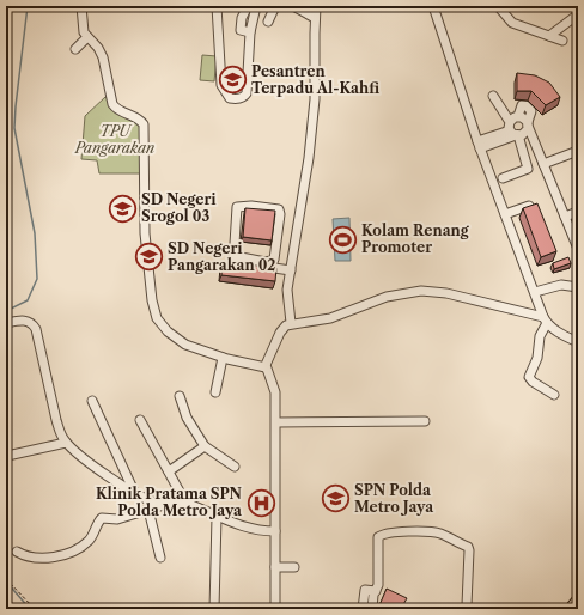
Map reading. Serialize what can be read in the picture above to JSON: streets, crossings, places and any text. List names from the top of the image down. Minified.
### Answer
{"parks":["TPU Pangarakan"],"places":{"school or university":["Pesantren Terpadu Al-Kahfi","SD Negeri Srogol 03","SD Negeri Pangarakan 02","SPN Polda Metro Jaya"],"sports":["Kolam Renang Promoter"],"hospital":["Klinik Pratama SPN Polda Metro Jaya"]}}
